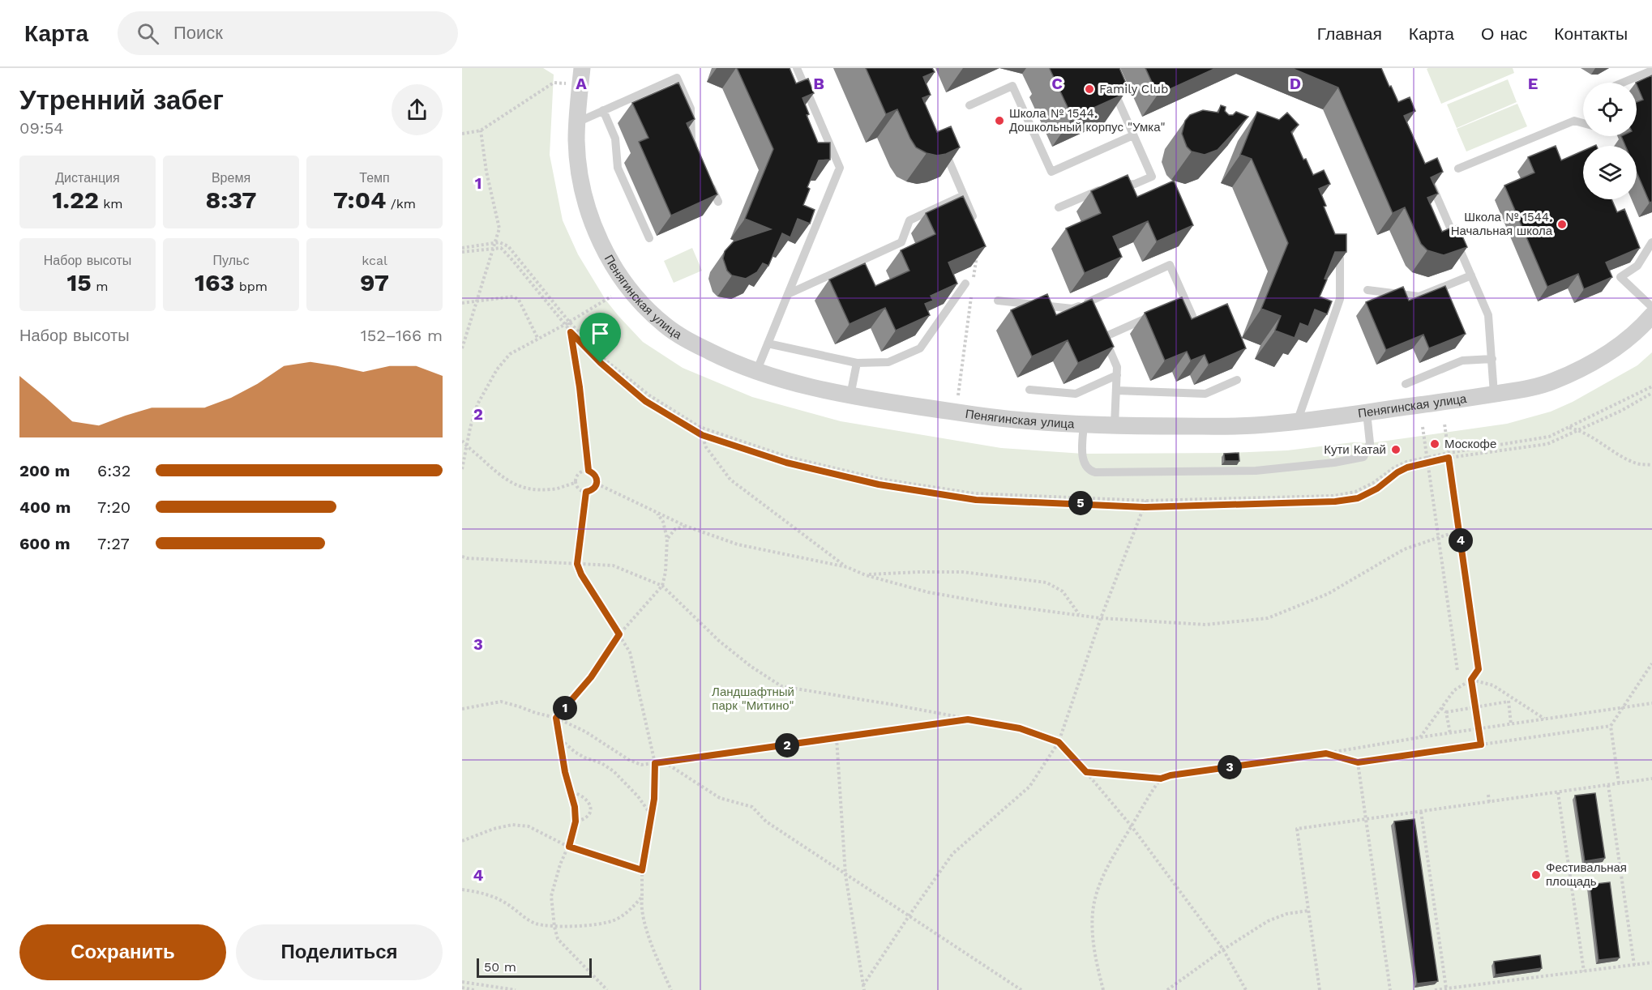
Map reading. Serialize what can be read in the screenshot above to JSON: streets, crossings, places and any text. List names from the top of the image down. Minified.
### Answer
{"streets":{"street":["Пенягинская улица"]},"parks":["Ландшафтный парк \"Митино\""],"places":["Family Club","Школа № 1544. Дошкольный корпус \"Умка\"","Школа № 1544. Начальная школа","Москофе","Кути Катай","Фестивальная площадь"],"scale_bar":"50 m","page":{"header":"Карта","search":"Поиск","nav":["Главная","Карта","О нас","Контакты"],"heading":["Утренний забег","09:54"],"stats":[["Дистанция","1.22 km"],["Время","8:37"],["Темп","7:04 /km"],["Набор высоты","15 m"],["Пульс","163 bpm"],["kcal","97"]],"chart":["Набор высоты","152–166 m"],"list":[{"name":"200 m","note":"6:32"},{"name":"400 m","note":"7:20"},{"name":"600 m","note":"7:27"}],"pins":["5","4","1","2","3"],"buttons":["Сохранить","Поделиться"],"scale":"50 m"},"grid":{"columns":["A","B","C","D","E"],"rows":["1","2","3","4"]}}
